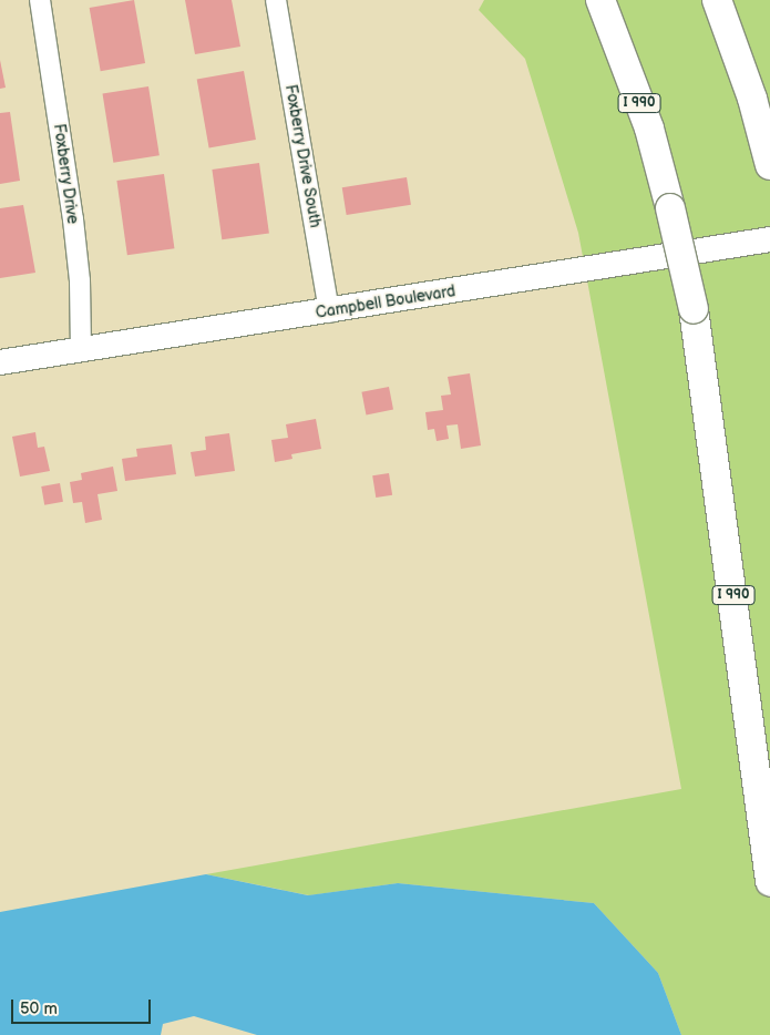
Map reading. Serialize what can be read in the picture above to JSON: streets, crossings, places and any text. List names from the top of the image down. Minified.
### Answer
{"streets":{"highway":["I 990"],"main road":["Campbell Boulevard"],"street":["Foxberry Drive South","Foxberry Drive"]},"crossings":[["Foxberry Drive South","Campbell Boulevard"],["Foxberry Drive","Campbell Boulevard"]],"scale_bar":"50 m"}
